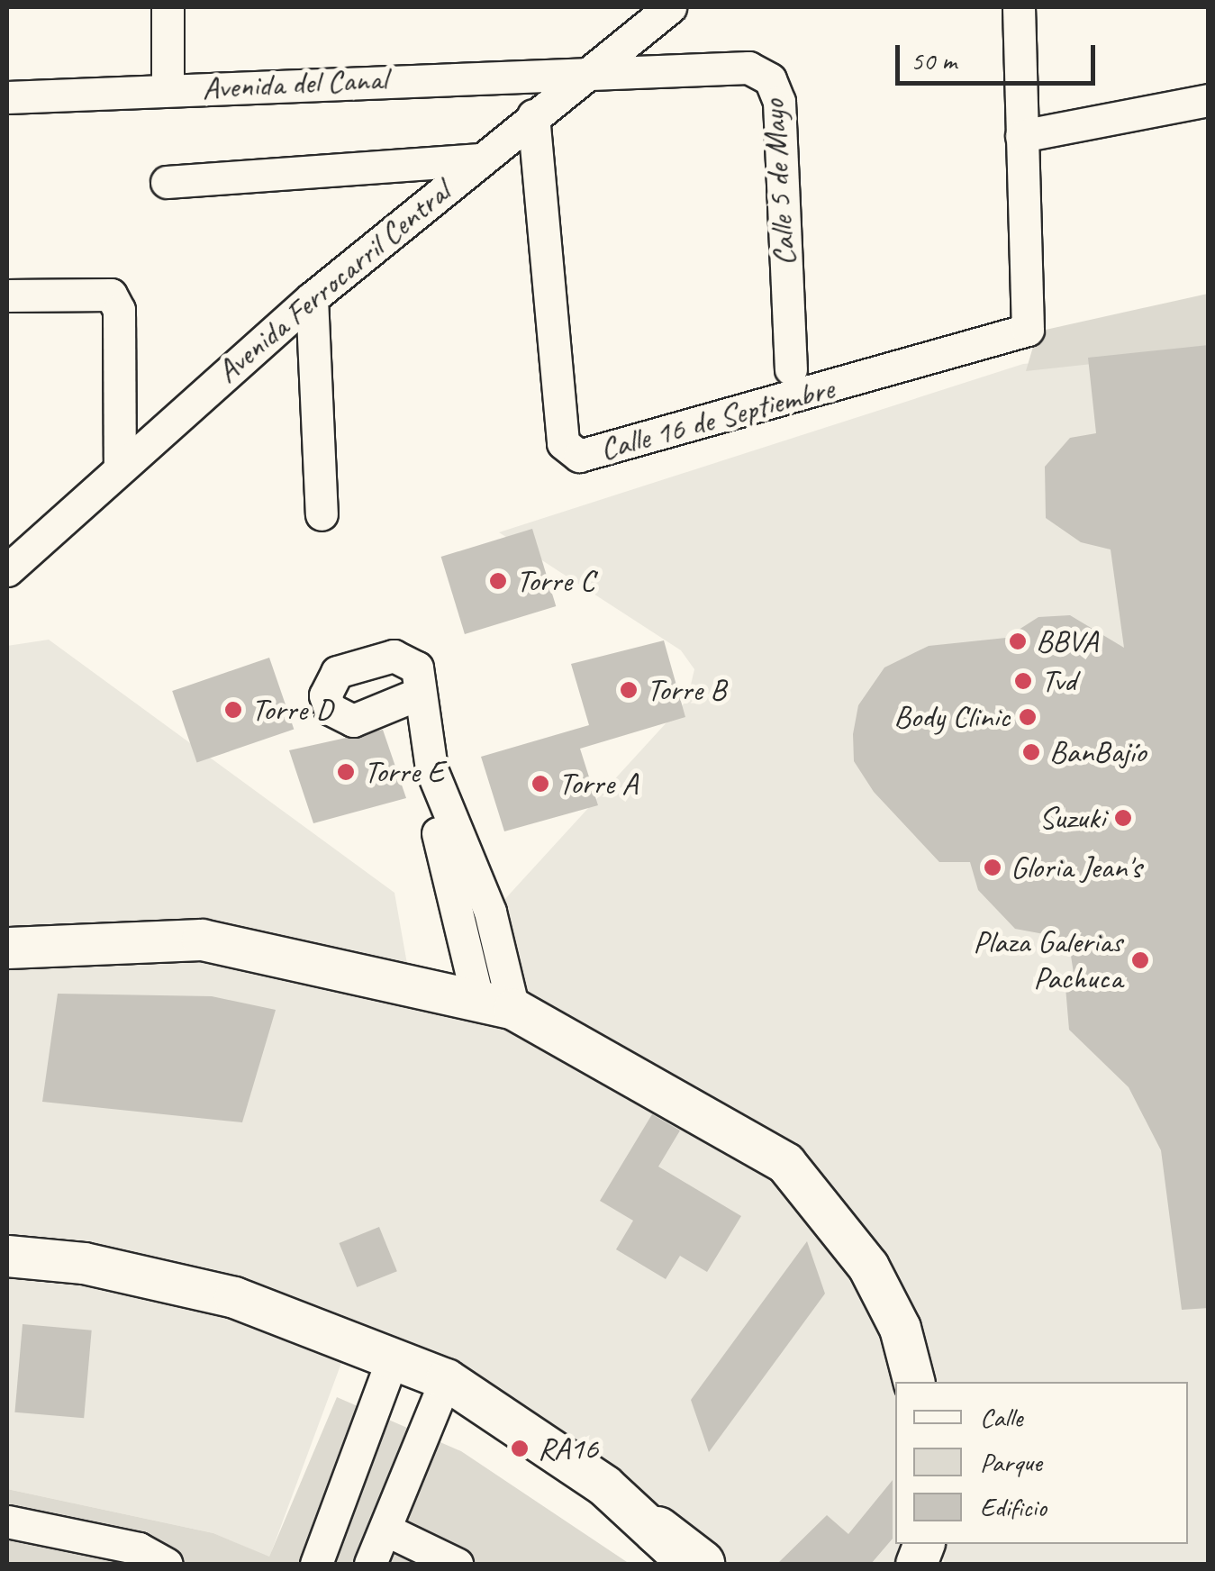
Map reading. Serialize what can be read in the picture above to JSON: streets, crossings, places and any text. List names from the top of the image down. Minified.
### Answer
{"streets":{"street":["Avenida del Canal","Calle 5 de Mayo","Avenida Ferrocarril Central","Calle 16 de Septiembre"]},"crossings":[["Avenida del Canal","Calle 5 de Mayo"],["Avenida del Canal","Avenida Ferrocarril Central"],["Calle 5 de Mayo","Avenida Ferrocarril Central"],["Avenida Ferrocarril Central","Calle 16 de Septiembre"]],"places":["Torre C","BBVA","Tvd","Torre B","Torre D","Body Clinic","BanBajío","Torre E","Torre A","Suzuki","Gloria Jean's","Plaza Galerias Pachuca","RA16"],"legend":["Calle","Parque","Edificio"],"scale_bar":"50 m"}
